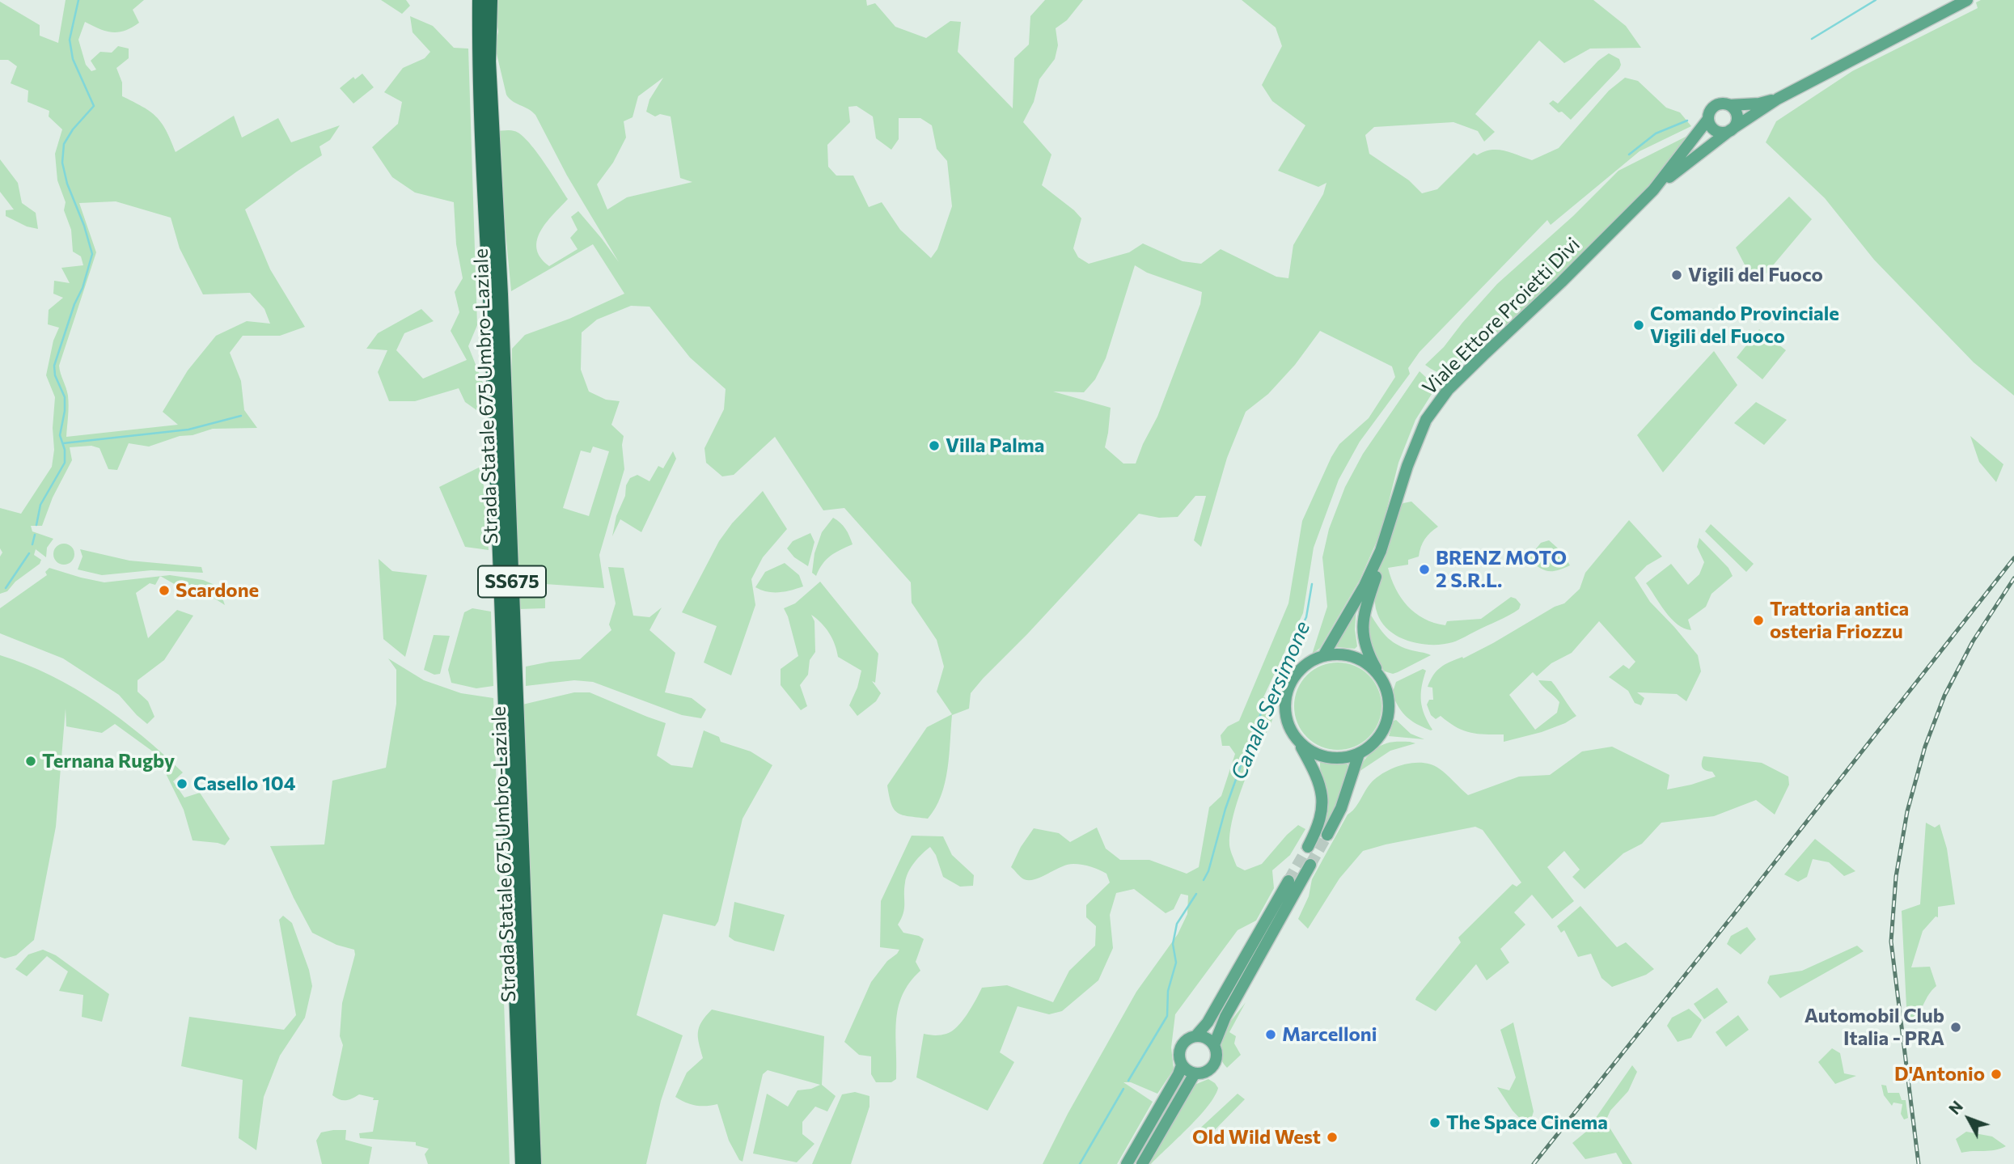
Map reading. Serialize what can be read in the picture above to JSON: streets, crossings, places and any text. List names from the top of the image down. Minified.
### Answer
{"streets":{"highway":["Strada Statale 675 Umbro-Laziale","SS675"],"main road":["Viale Ettore Proietti Divi"]},"water":["Canale Sersimone"],"places":["Vigili del Fuoco","Comando Provinciale Vigili del Fuoco","Villa Palma","BRENZ MOTO 2 S.R.L.","Scardone","Trattoria antica osteria Friozzu","Ternana Rugby","Casello 104","Automobil Club Italia - PRA","Marcelloni","D'Antonio","The Space Cinema","Old Wild West"],"north":"top left"}
